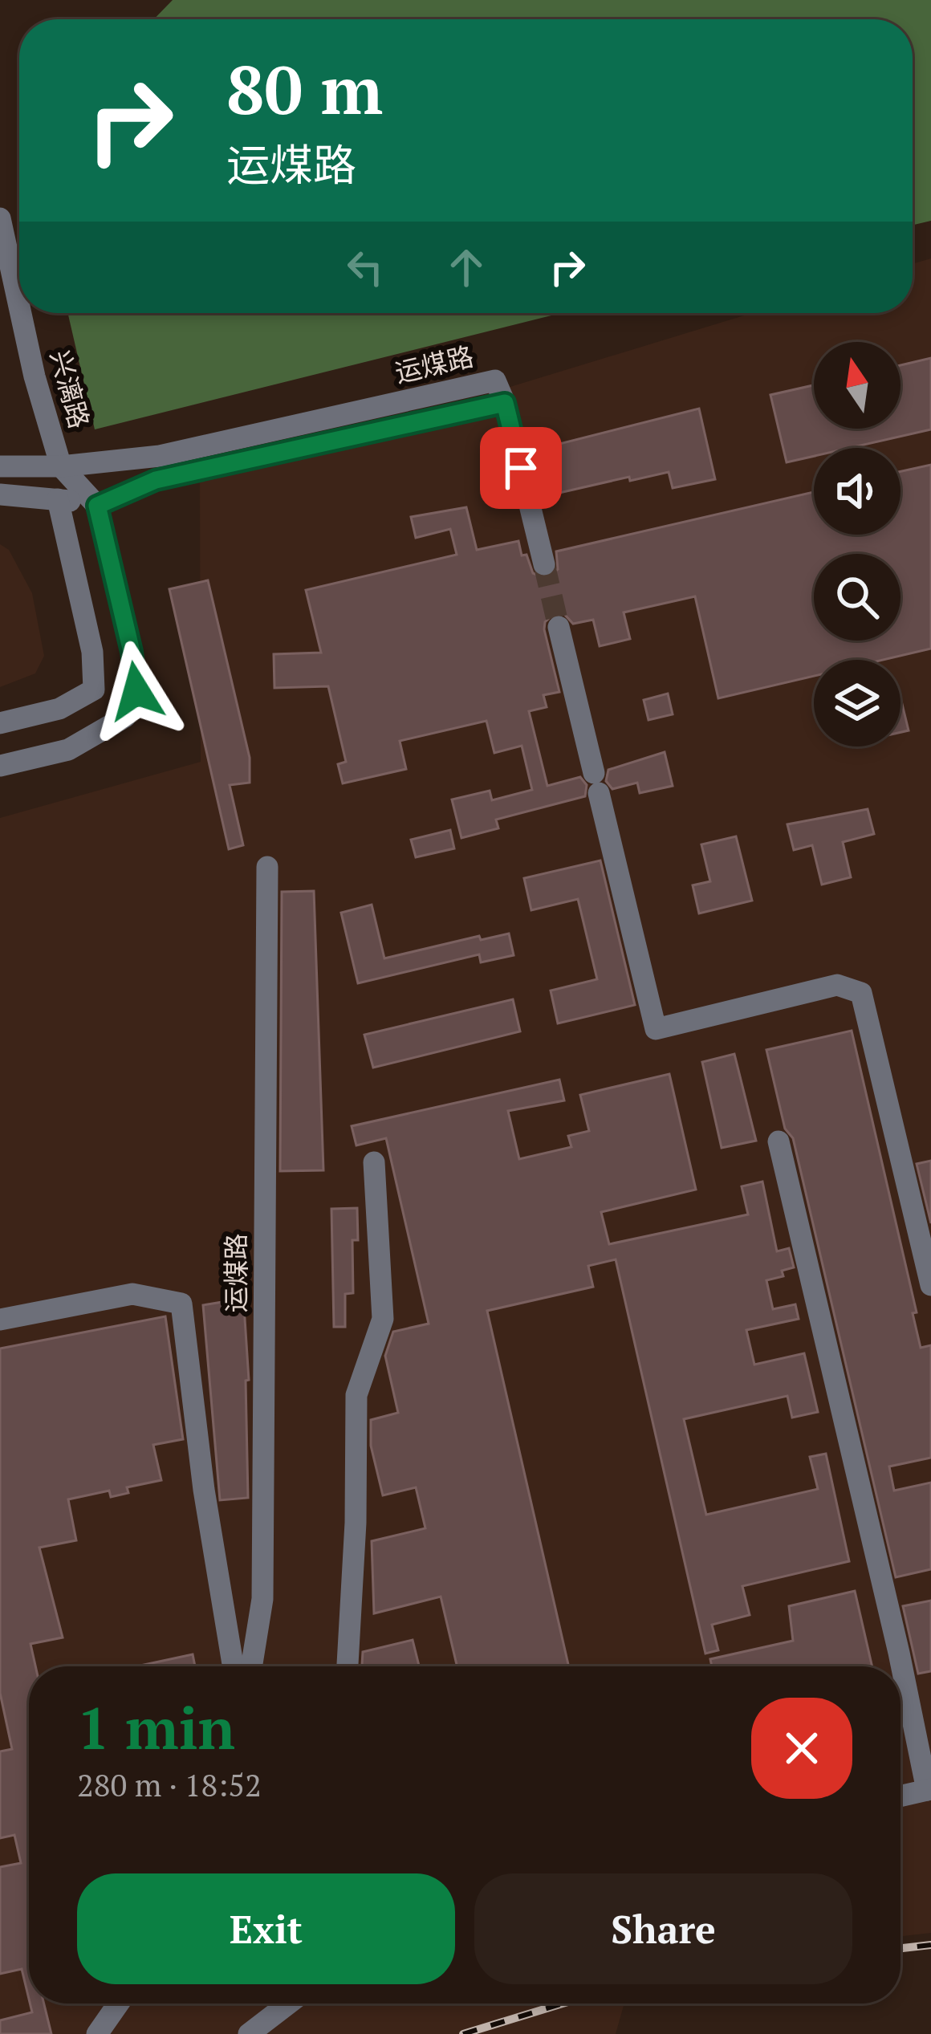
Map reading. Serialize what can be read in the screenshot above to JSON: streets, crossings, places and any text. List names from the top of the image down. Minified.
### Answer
{"streets":{"street":["运煤路","兴漓路"]},"crossings":[["运煤路","兴漓路"]],"north":"top","page":{"turn":["80 m","运煤路"],"heading":["1 min","280 m · 18:52"],"buttons":["Exit","Share"]}}
